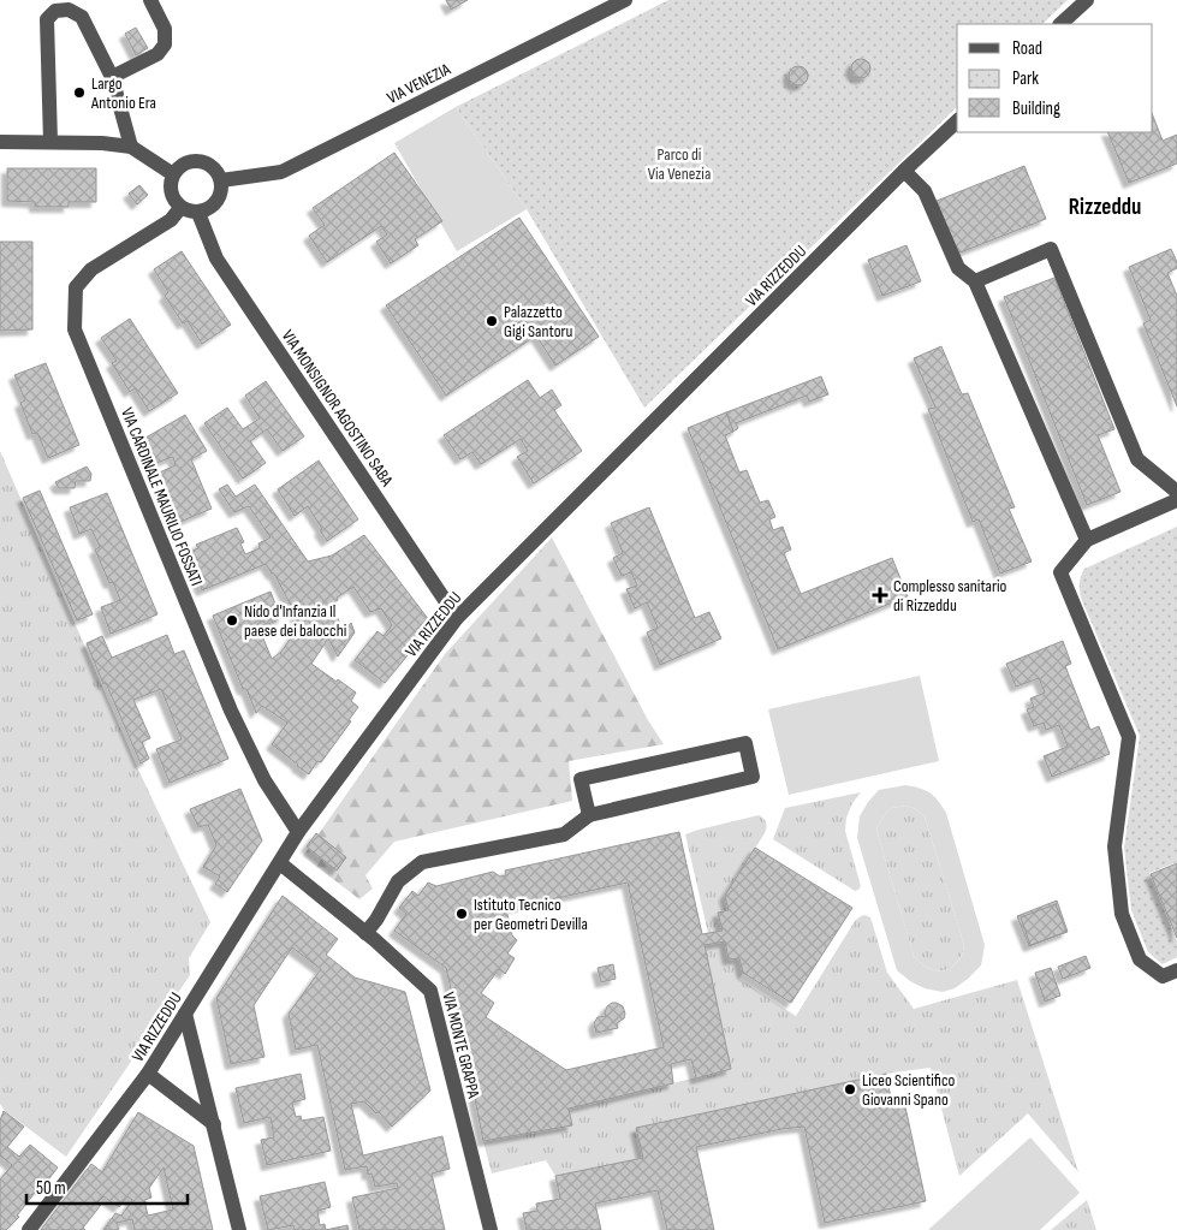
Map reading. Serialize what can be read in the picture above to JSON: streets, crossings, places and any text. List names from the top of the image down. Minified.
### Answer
{"streets":{"street":["VIA VENEZIA","VIA RIZZEDDU","VIA MONSIGNOR AGOSTINO SABA","VIA CARDINALE MAURILIO FOSSATI","VIA MONTE GRAPPA"]},"crossings":[["VIA VENEZIA","VIA MONSIGNOR AGOSTINO SABA"],["VIA VENEZIA","VIA CARDINALE MAURILIO FOSSATI"],["VIA RIZZEDDU","VIA MONSIGNOR AGOSTINO SABA"],["VIA RIZZEDDU","VIA CARDINALE MAURILIO FOSSATI"],["VIA RIZZEDDU","VIA MONTE GRAPPA"],["VIA MONSIGNOR AGOSTINO SABA","VIA CARDINALE MAURILIO FOSSATI"]],"districts":["Rizzeddu"],"parks":["Parco di Via Venezia"],"places":{"other":["Largo Antonio Era","Palazzetto Gigi Santoru","Nido d'Infanzia Il paese dei balocchi","Istituto Tecnico per Geometri Devilla","Liceo Scientifico Giovanni Spano"],"health":["Complesso sanitario di Rizzeddu"]},"legend":["Road","Park","Building"],"scale_bar":"50 m"}
